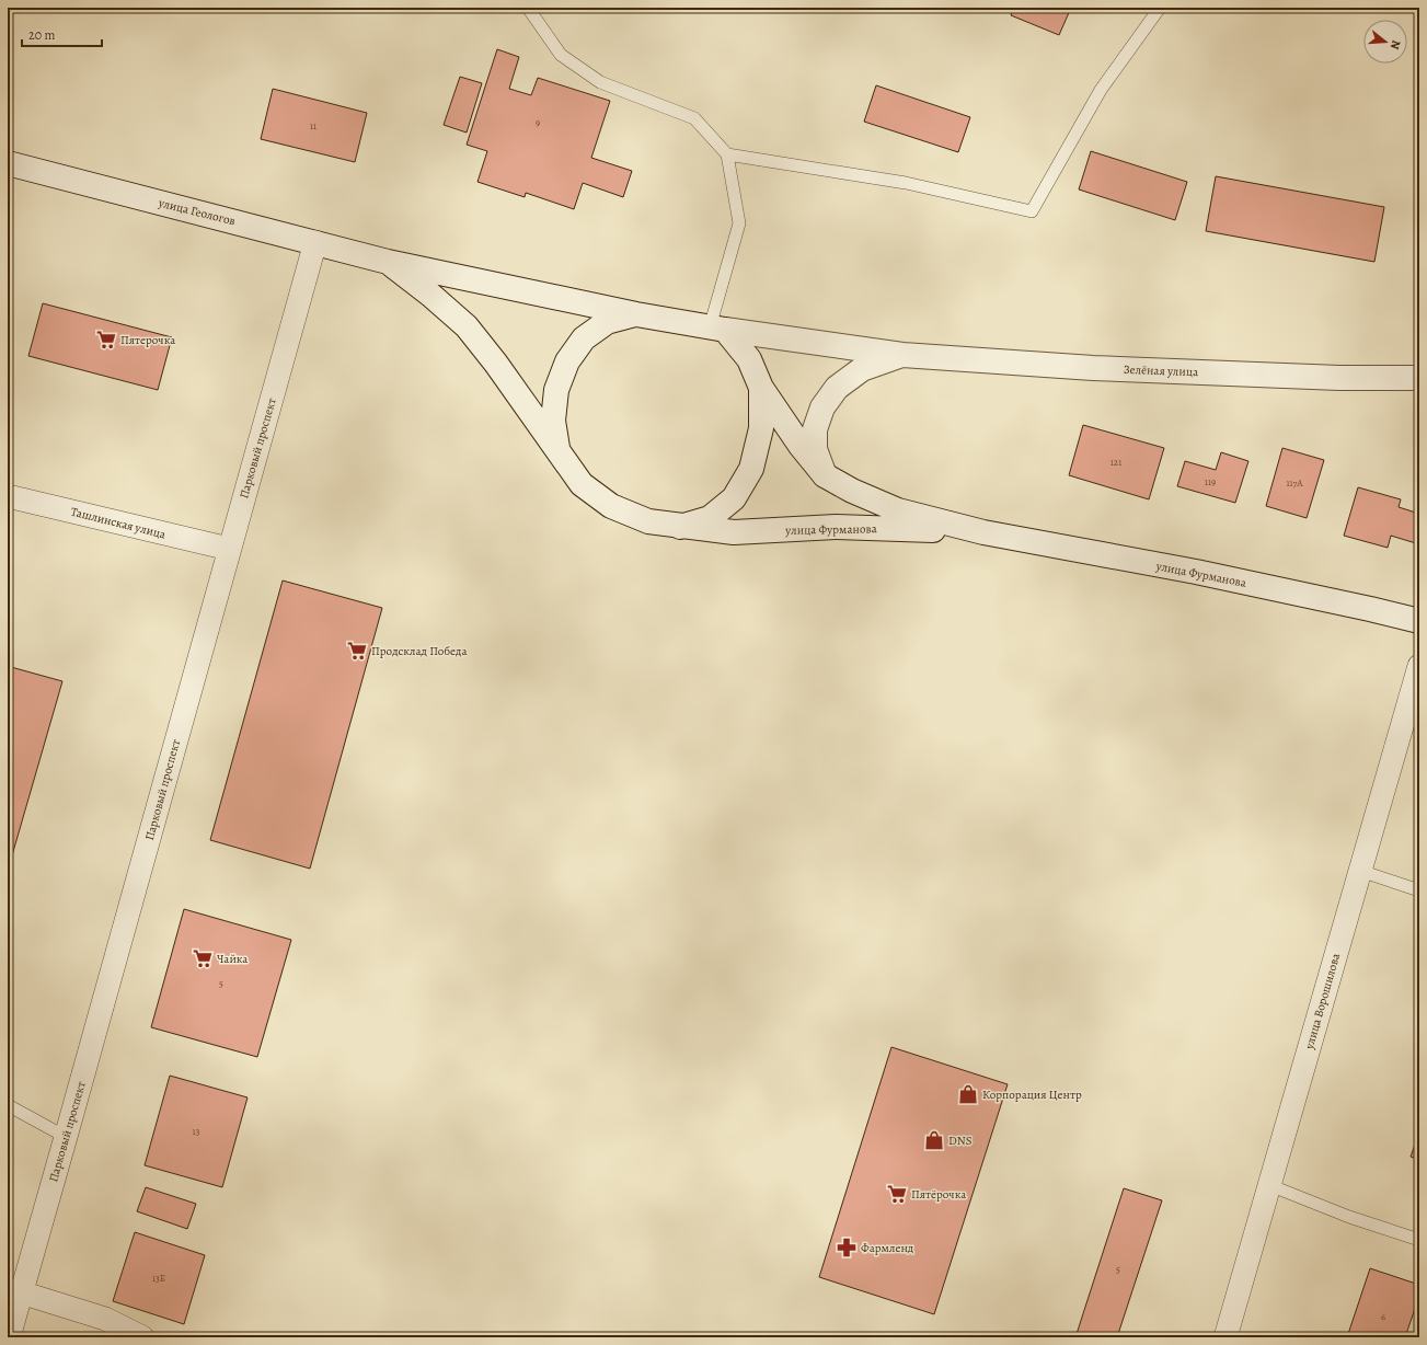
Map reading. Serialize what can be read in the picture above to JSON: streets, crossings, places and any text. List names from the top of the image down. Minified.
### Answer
{"streets":{"main road":["улица Геологов","Зелёная улица","улица Фурманова"],"street":["Парковый проспект","Ташлинская улица","улица Ворошилова"]},"crossings":[["улица Геологов","Зелёная улица"],["улица Геологов","Парковый проспект"],["улица Геологов","улица Фурманова"],["Парковый проспект","Ташлинская улица"]],"places":{"supermarket":["Пятерочка","Продсклад Победа","Чайка","Пятёрочка"],"shop":["Корпорация Центр","DNS"],"pharmacy":["Фармленд"]},"house_numbers":["9","11","121","119","117А","5","13","5","13Б","6"],"scale_bar":"20 m","north":"right"}
